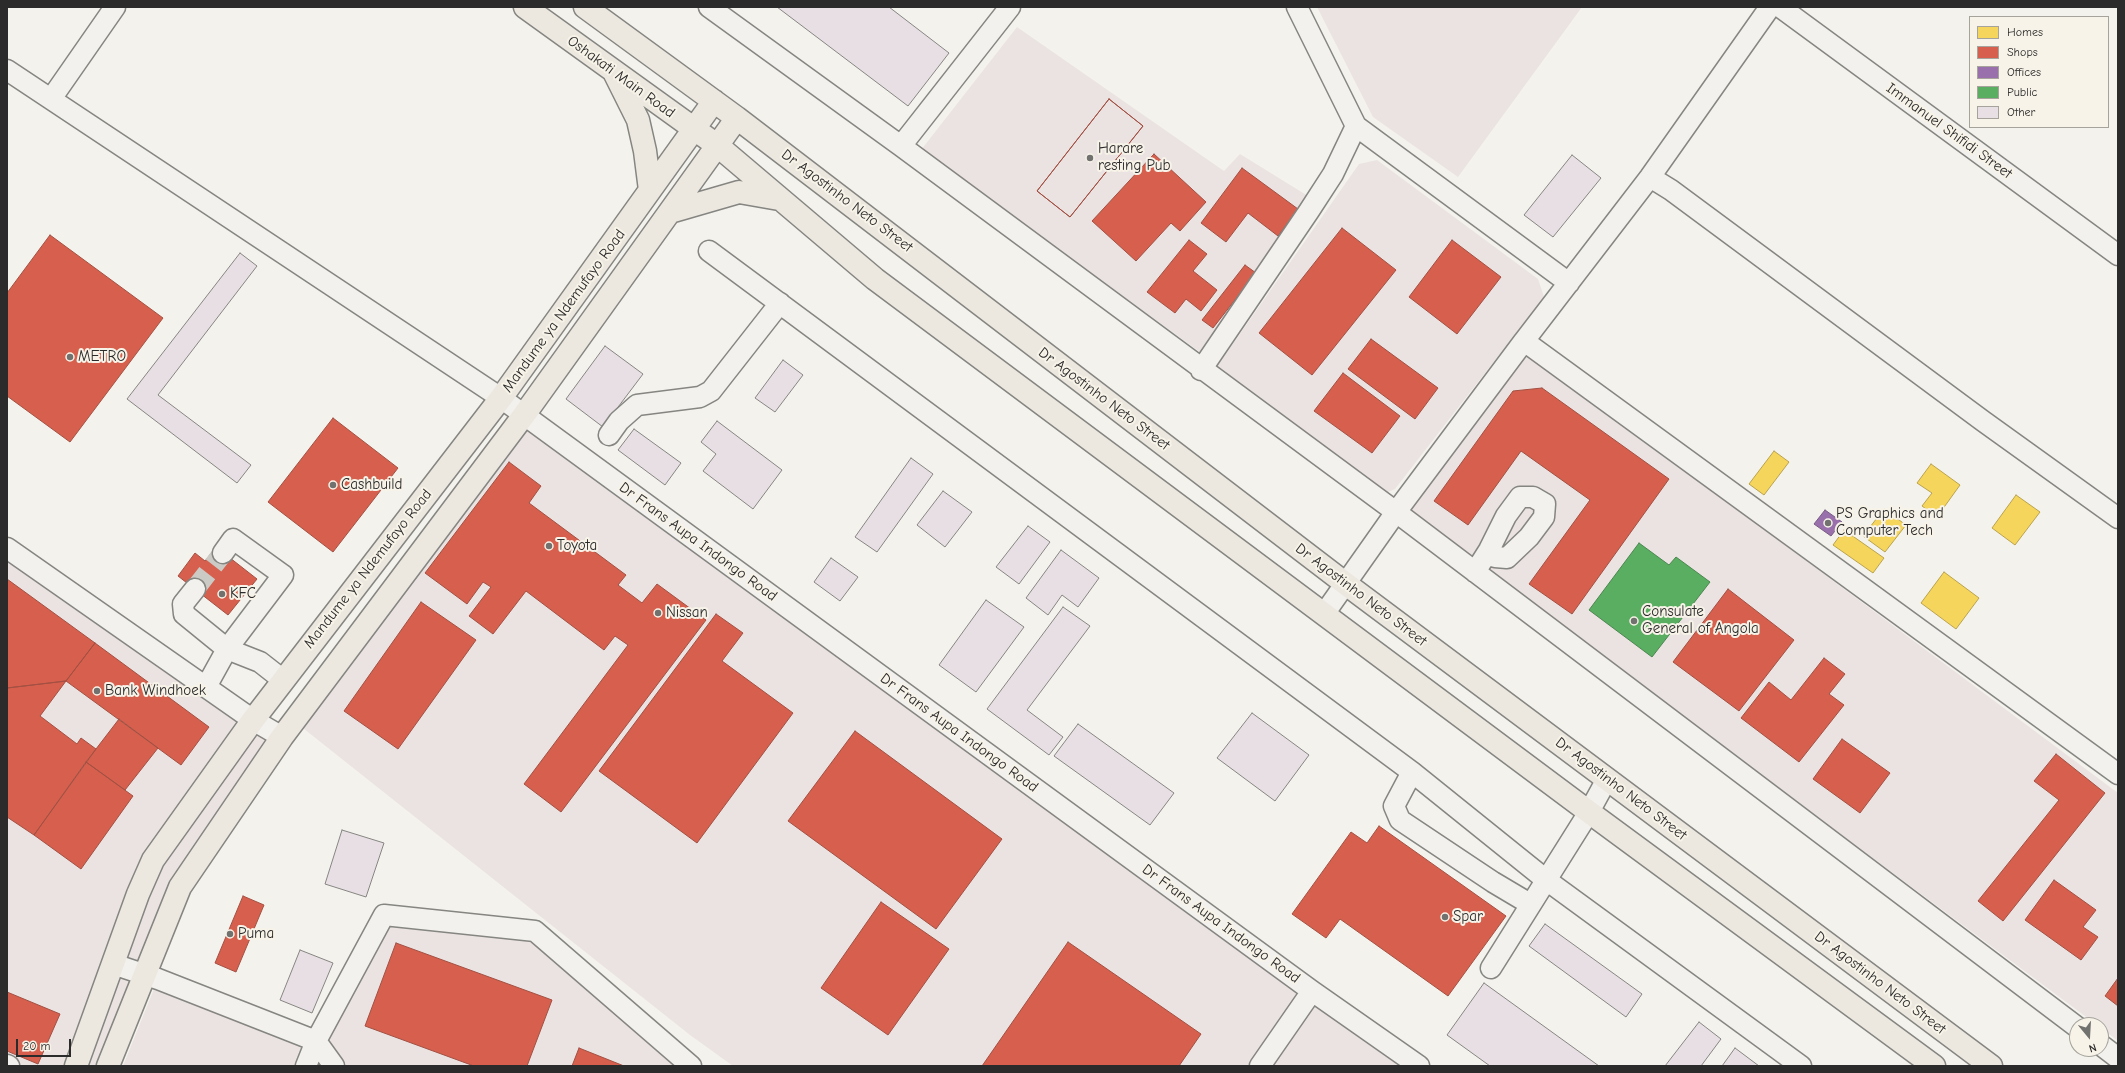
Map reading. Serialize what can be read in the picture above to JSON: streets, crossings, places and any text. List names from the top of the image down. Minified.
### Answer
{"streets":{"main road":["Oshakati Main Road","Dr Agostinho Neto Street","Mandume ya Ndemufayo Road"],"street":["Immanuel Shifidi Street","Dr Frans Aupa Indongo Road"]},"crossings":[["Oshakati Main Road","Mandume ya Ndemufayo Road"],["Dr Agostinho Neto Street","Mandume ya Ndemufayo Road"],["Mandume ya Ndemufayo Road","Dr Frans Aupa Indongo Road"]],"places":["Harare resting Pub","METRO","Cashbuild","PS Graphics and Computer Tech","Toyota","KFC","Nissan","Consulate General of Angola","Bank Windhoek","Spar","Puma"],"legend":["Homes","Shops","Offices","Public","Other"],"scale_bar":"20 m","north":"bottom"}
